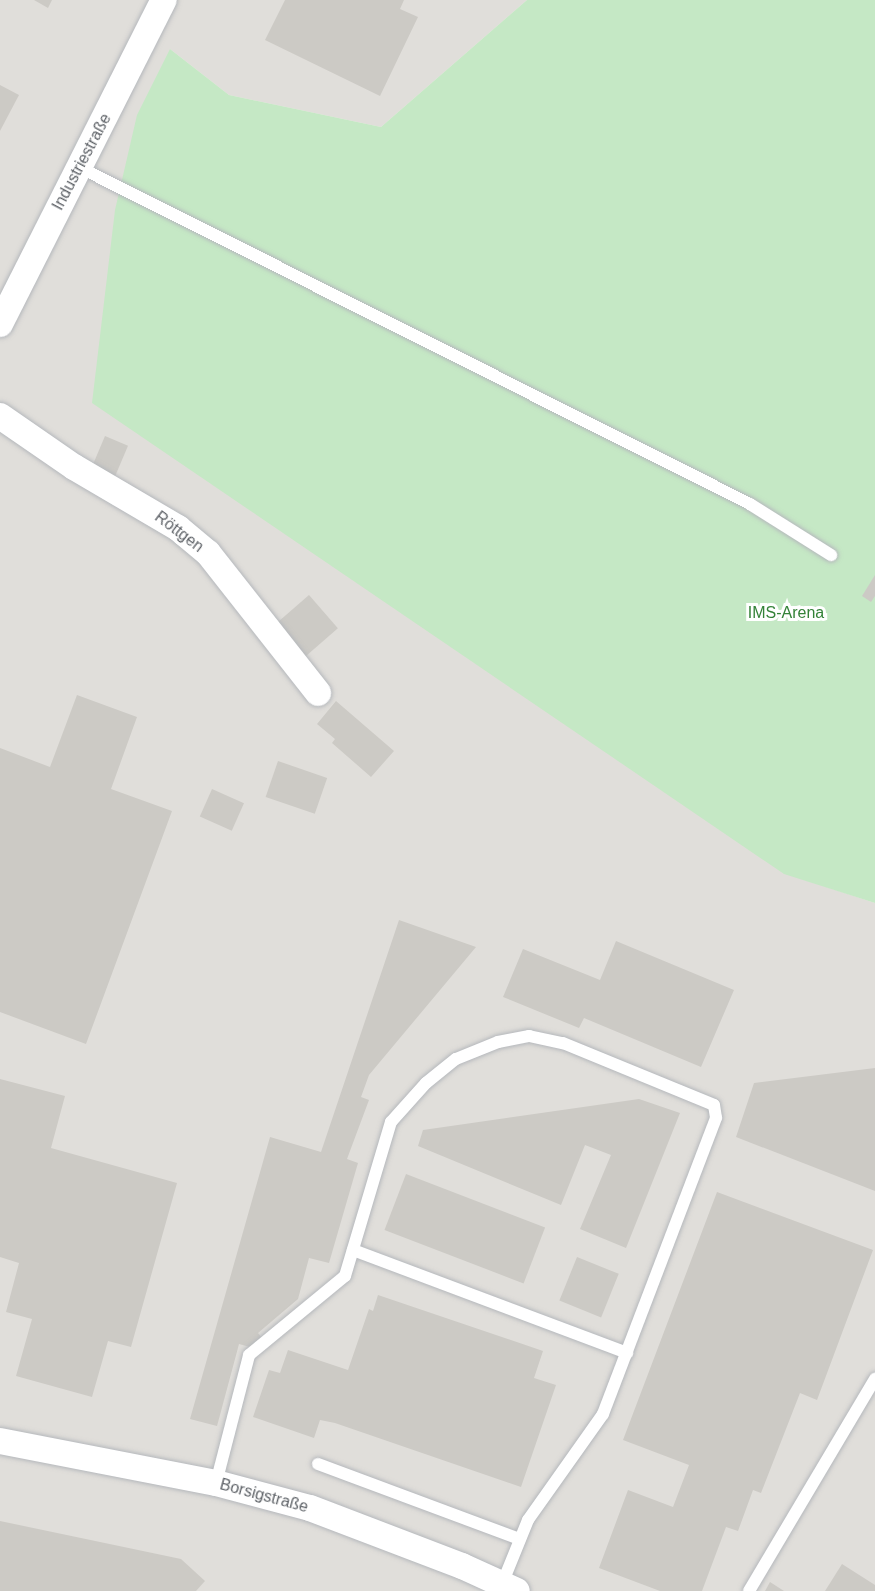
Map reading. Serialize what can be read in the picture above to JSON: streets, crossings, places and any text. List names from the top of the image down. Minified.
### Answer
{"streets":{"street":["Industriestraße","Röttgen","Borsigstraße"]},"parks":["IMS-Arena"]}
